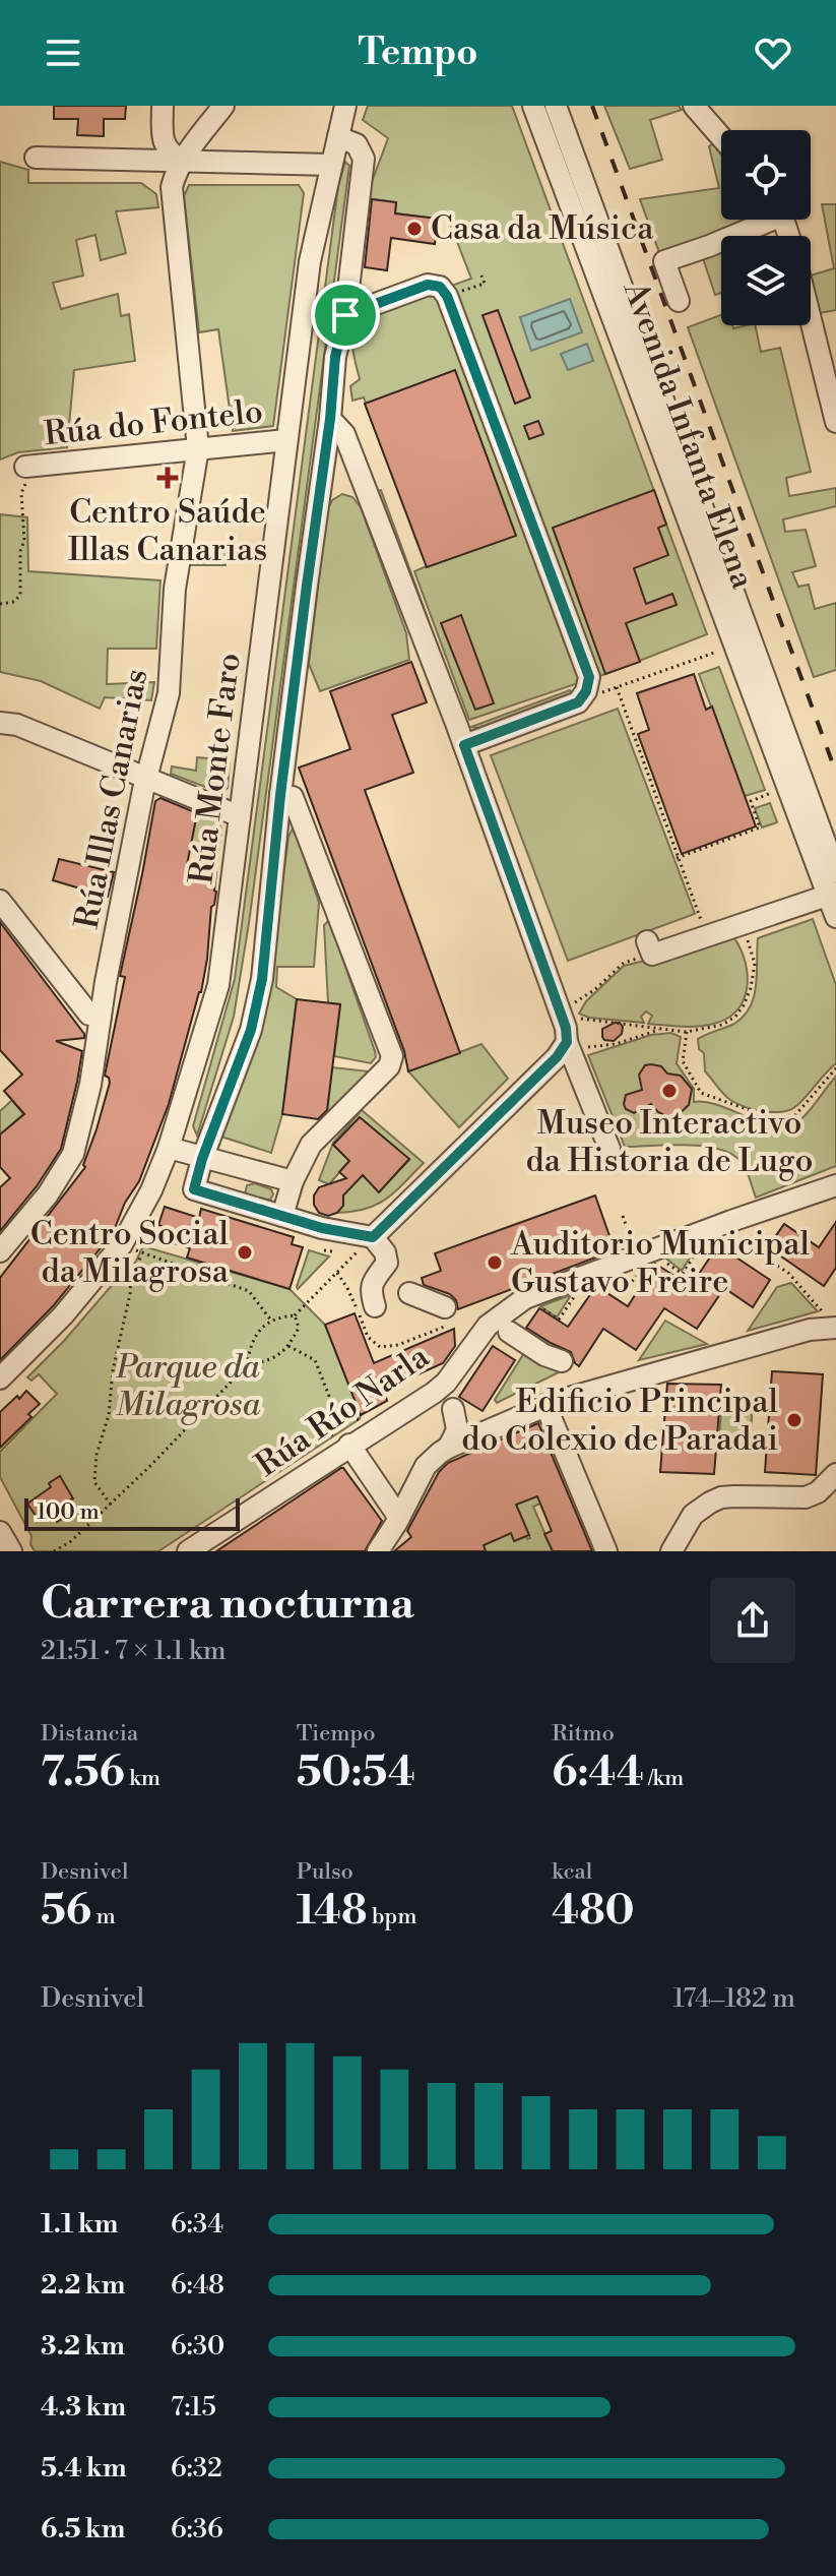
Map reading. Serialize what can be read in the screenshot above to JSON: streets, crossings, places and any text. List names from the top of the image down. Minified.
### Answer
{"streets":{"street":["Rúa do Fontelo","Avenida Infanta Elena","Rúa Monte Faro","Rúa Illas Canarias","Rúa Río Narla"]},"crossings":[["Rúa do Fontelo","Rúa Monte Faro"],["Rúa do Fontelo","Rúa Illas Canarias"]],"parks":["Parque da Milagrosa"],"places":{"other":["Casa da Música","Museo Interactivo da Historia de Lugo","Centro Social da Milagrosa","Auditorio Municipal Gustavo Freire","Edificio Principal do Colexio de Paradai"],"health":["Centro Saúde Illas Canarias"]},"scale_bar":"100 m","page":{"header":"Tempo","scale":"100 m","heading":["Carrera nocturna","21:51 · 7 × 1.1 km"],"stats":[["Distancia","7.56 km"],["Tiempo","50:54"],["Ritmo","6:44 /km"],["Desnivel","56 m"],["Pulso","148 bpm"],["kcal","480"]],"chart":["Desnivel","174–182 m"],"list":[{"name":"1.1 km","note":"6:34"},{"name":"2.2 km","note":"6:48"},{"name":"3.2 km","note":"6:30"},{"name":"4.3 km","note":"7:15"},{"name":"5.4 km","note":"6:32"},{"name":"6.5 km","note":"6:36"}]}}
